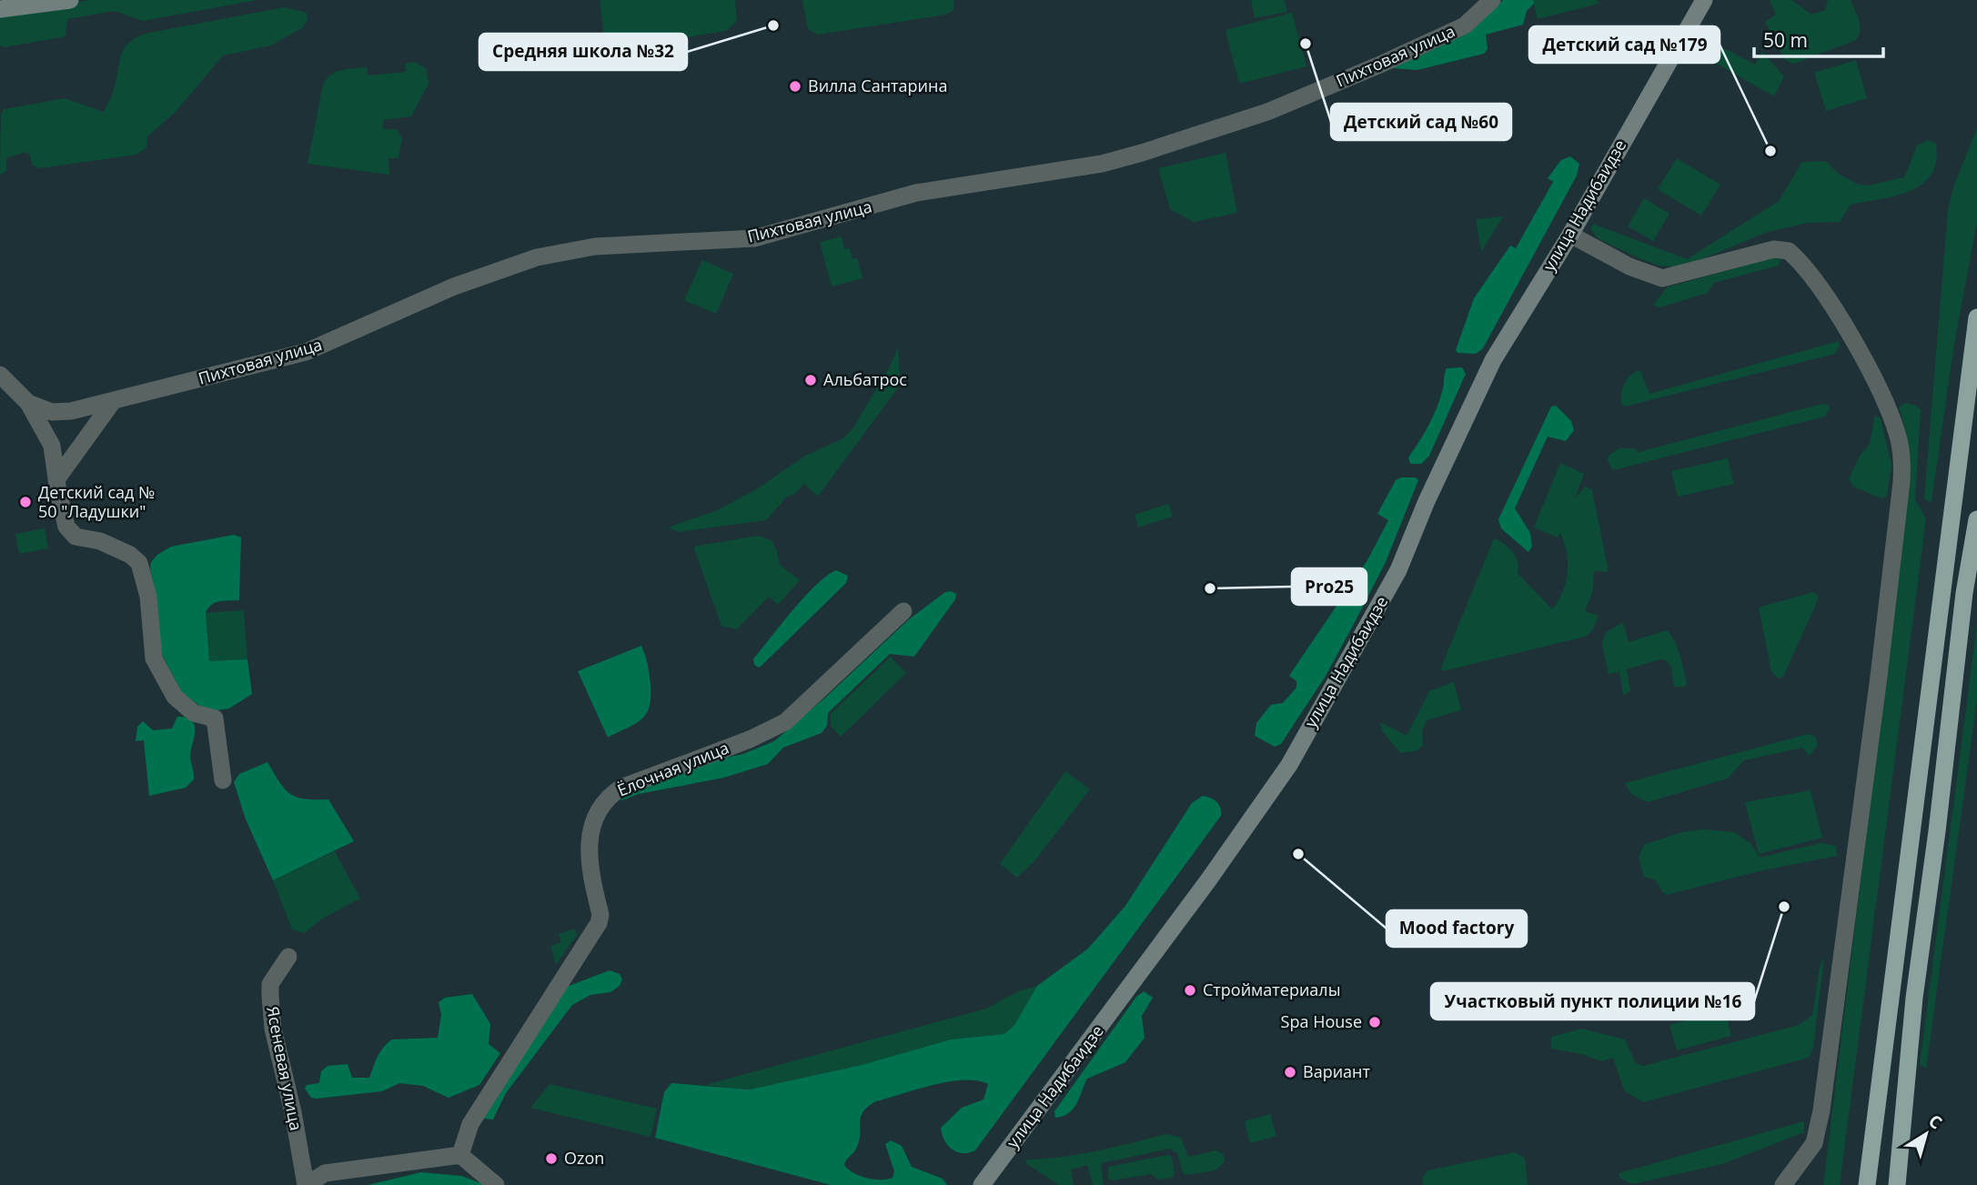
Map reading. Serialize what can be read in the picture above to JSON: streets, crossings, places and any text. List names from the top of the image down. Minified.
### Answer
{"streets":{"main road":["улица Надибаидзе"],"street":["Пихтовая улица","Ёлочная улица","Ясеневая улица"]},"places":["Средняя школа №32","Детский сад №60","Вилла Сантарина","Детский сад №179","Альбатрос","Детский сад № 50 \"Ладушки\"","Pro25","Mood factory","Участковый пункт полиции №16","Стройматериалы","Spa House","Вариант","Ozon"],"scale_bar":"50 m","north":"top right"}
